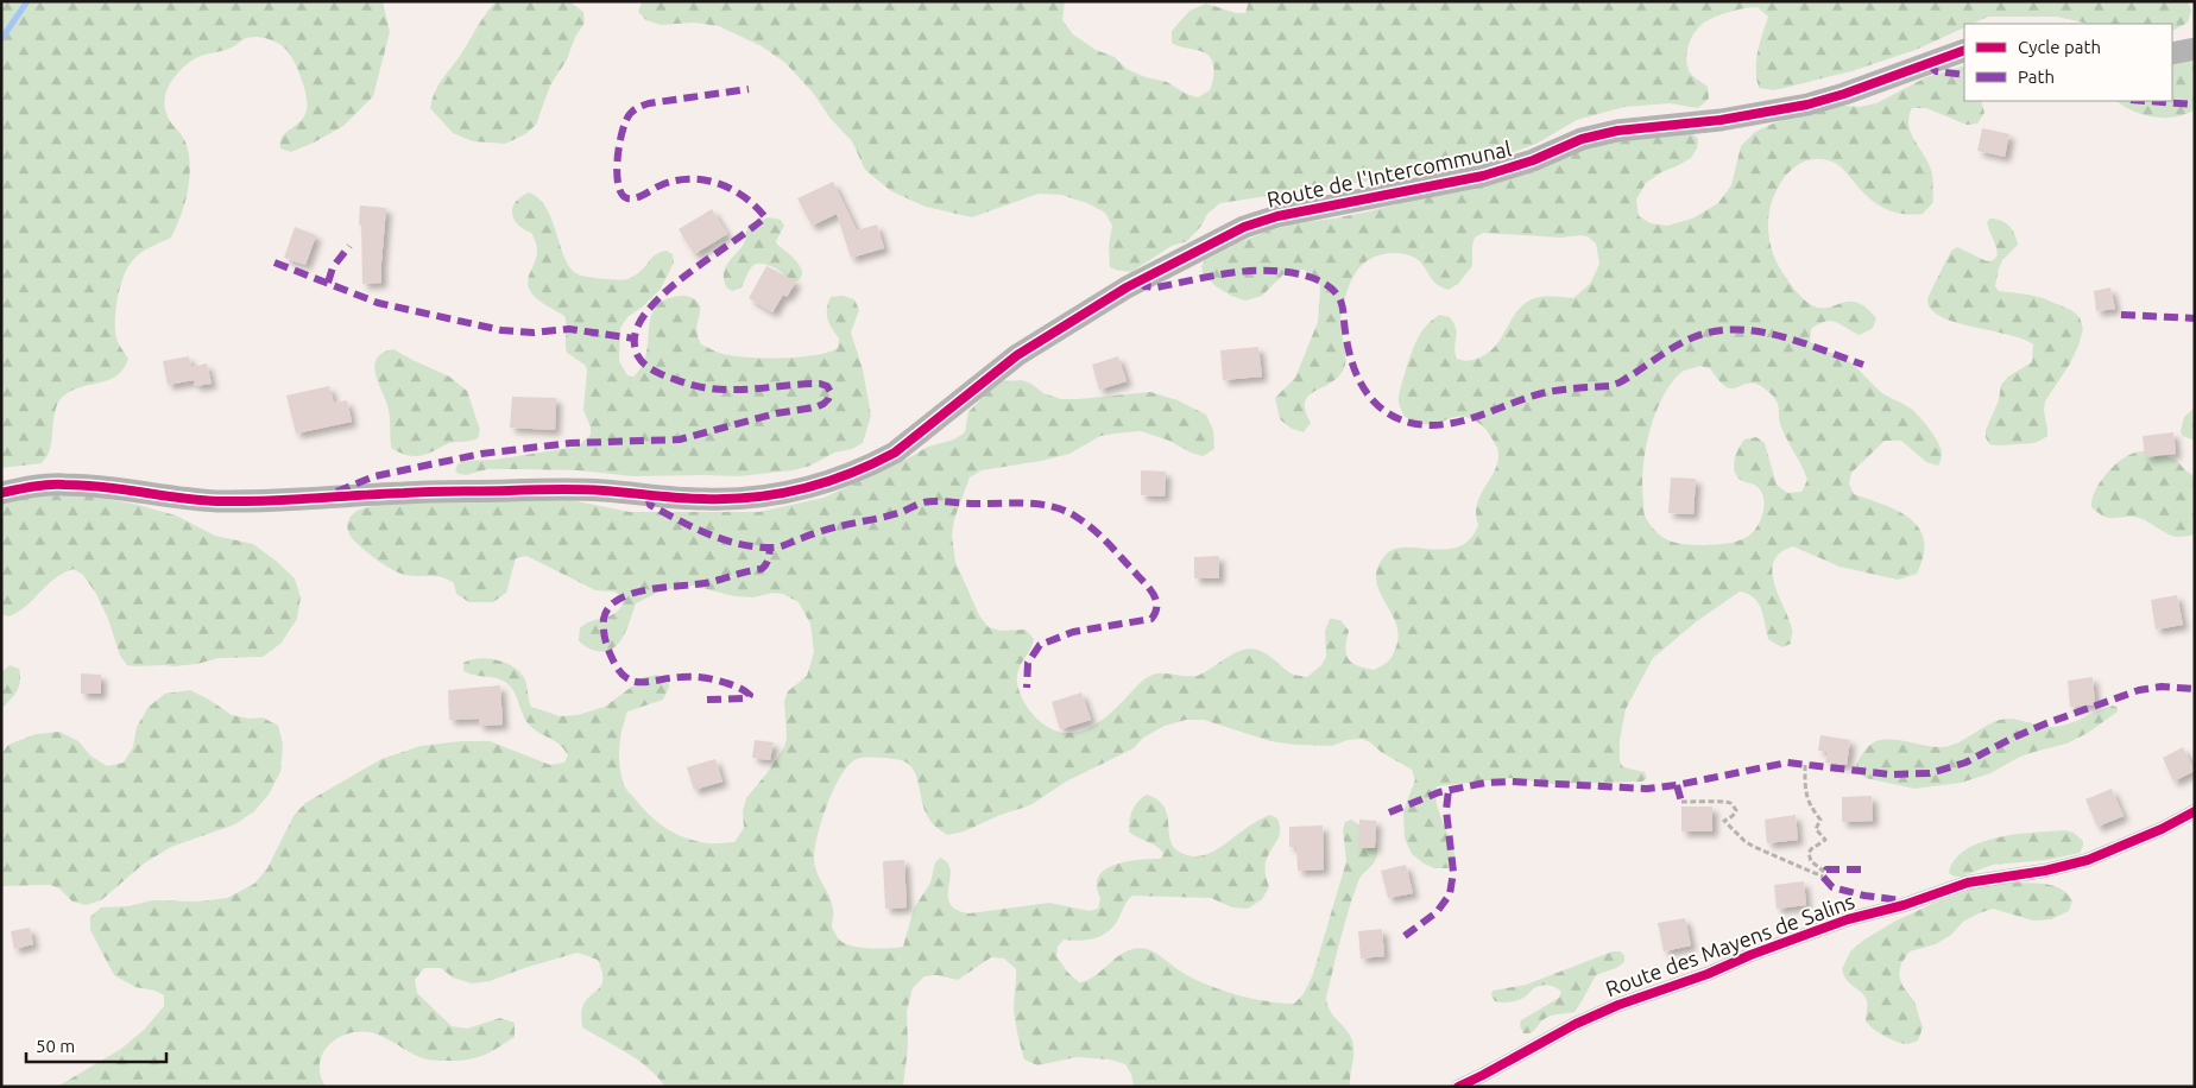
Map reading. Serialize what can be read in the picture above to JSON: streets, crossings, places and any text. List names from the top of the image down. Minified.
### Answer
{"streets":{"street":["Route de l'Intercommunal","Route des Mayens de Salins"]},"legend":["Cycle path","Path"],"scale_bar":"50 m"}
